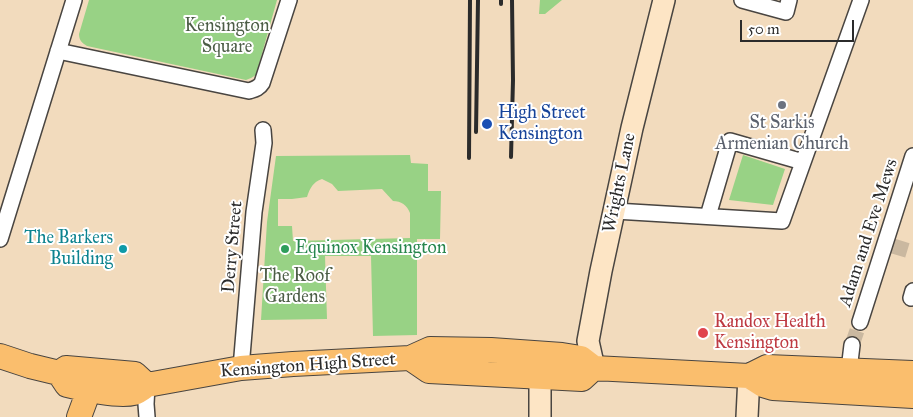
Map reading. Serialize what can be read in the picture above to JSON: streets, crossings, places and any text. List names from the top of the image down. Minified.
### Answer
{"streets":{"main road":["Kensington High Street"],"street":["Wrights Lane","Adam and Eve Mews","Derry Street"]},"crossings":[["Wrights Lane","Kensington High Street"],["Derry Street","Kensington High Street"]],"parks":["Kensington Square","The Roof Gardens"],"places":["St Sarkis Armenian Church","High Street Kensington","The Barkers Building","Equinox Kensington","Randox Health Kensington"],"scale_bar":"50 m"}
